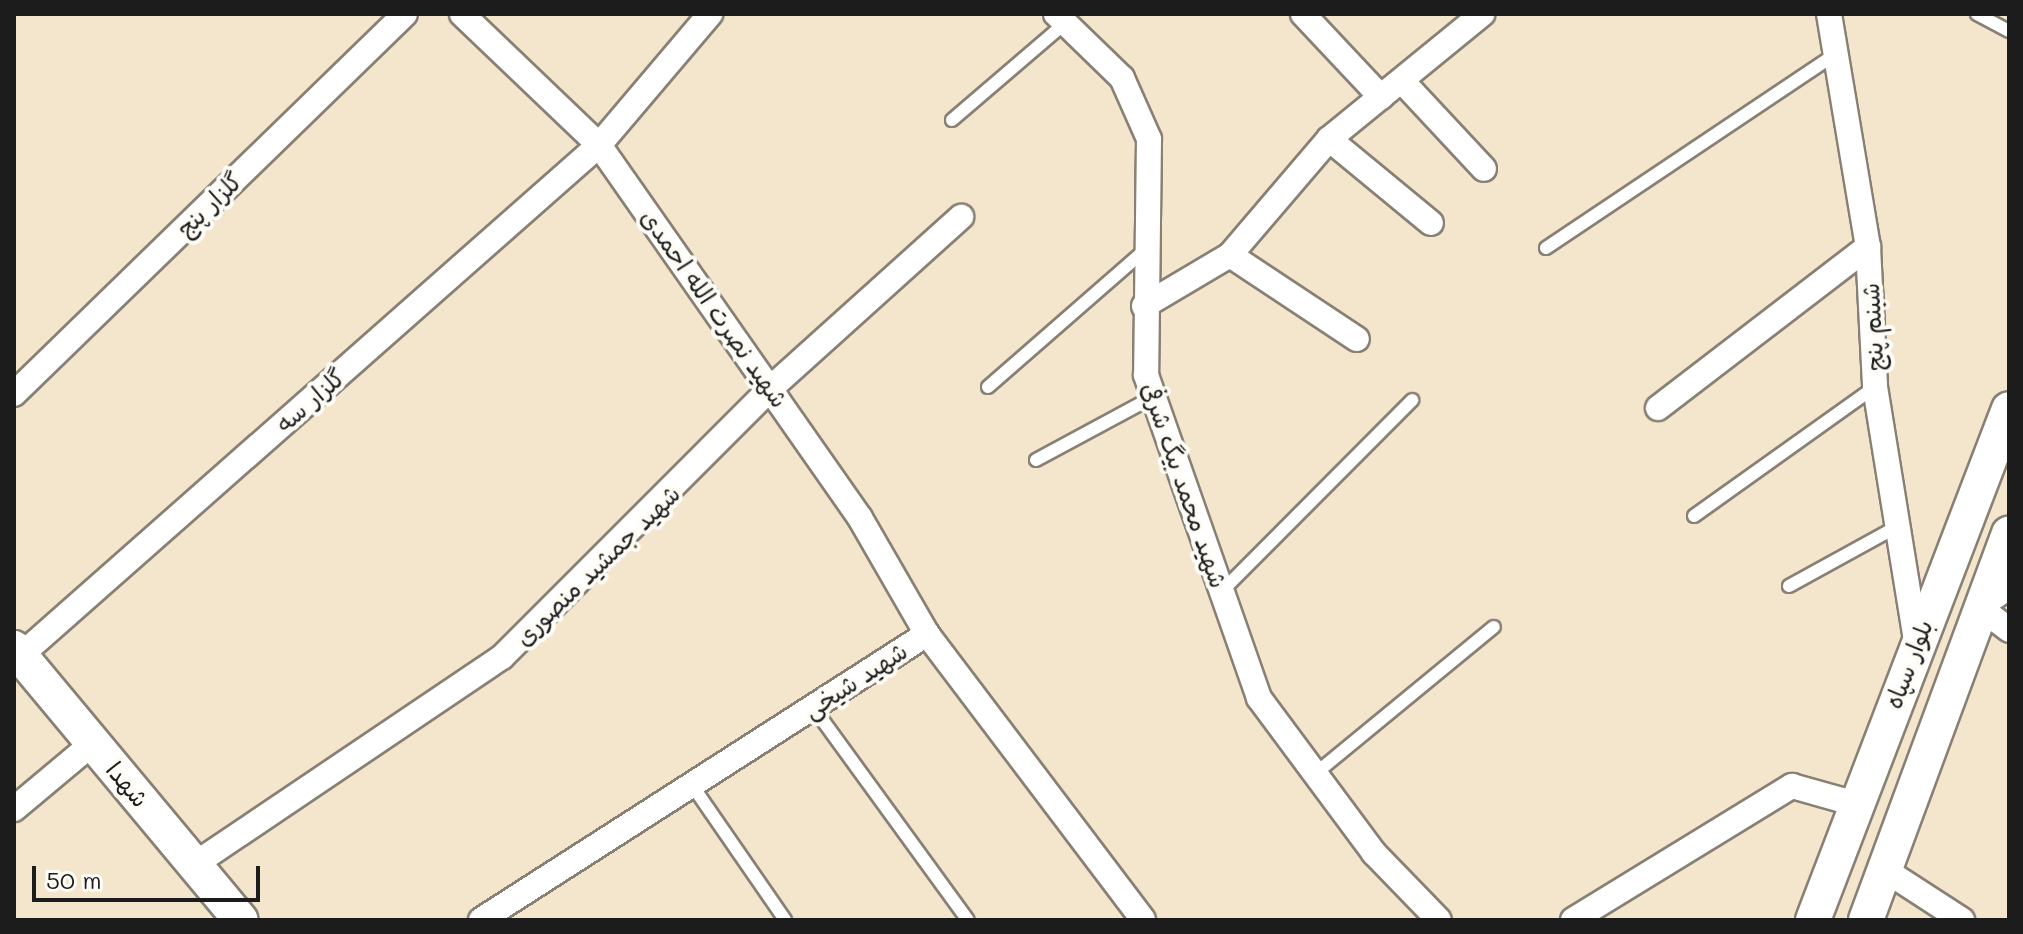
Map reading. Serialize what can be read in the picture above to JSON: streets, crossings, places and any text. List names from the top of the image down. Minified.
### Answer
{"streets":{"main road":["بلوار سپاه","شهدا"],"street":["گلزار پنج","شهید نصرت الله احمدی","شبنم پنج","گلزار سه","شهید محمد بیگ شرفی","شهید جمشید منصوری","شهید شیخی"]},"crossings":[["شهید نصرت الله احمدی","گلزار سه"],["شهید نصرت الله احمدی","شهید جمشید منصوری"],["شهید نصرت الله احمدی","شهید شیخی"],["شبنم پنج","بلوار سپاه"],["گلزار سه","شهدا"],["شهید جمشید منصوری","شهدا"]],"scale_bar":"50 m"}
